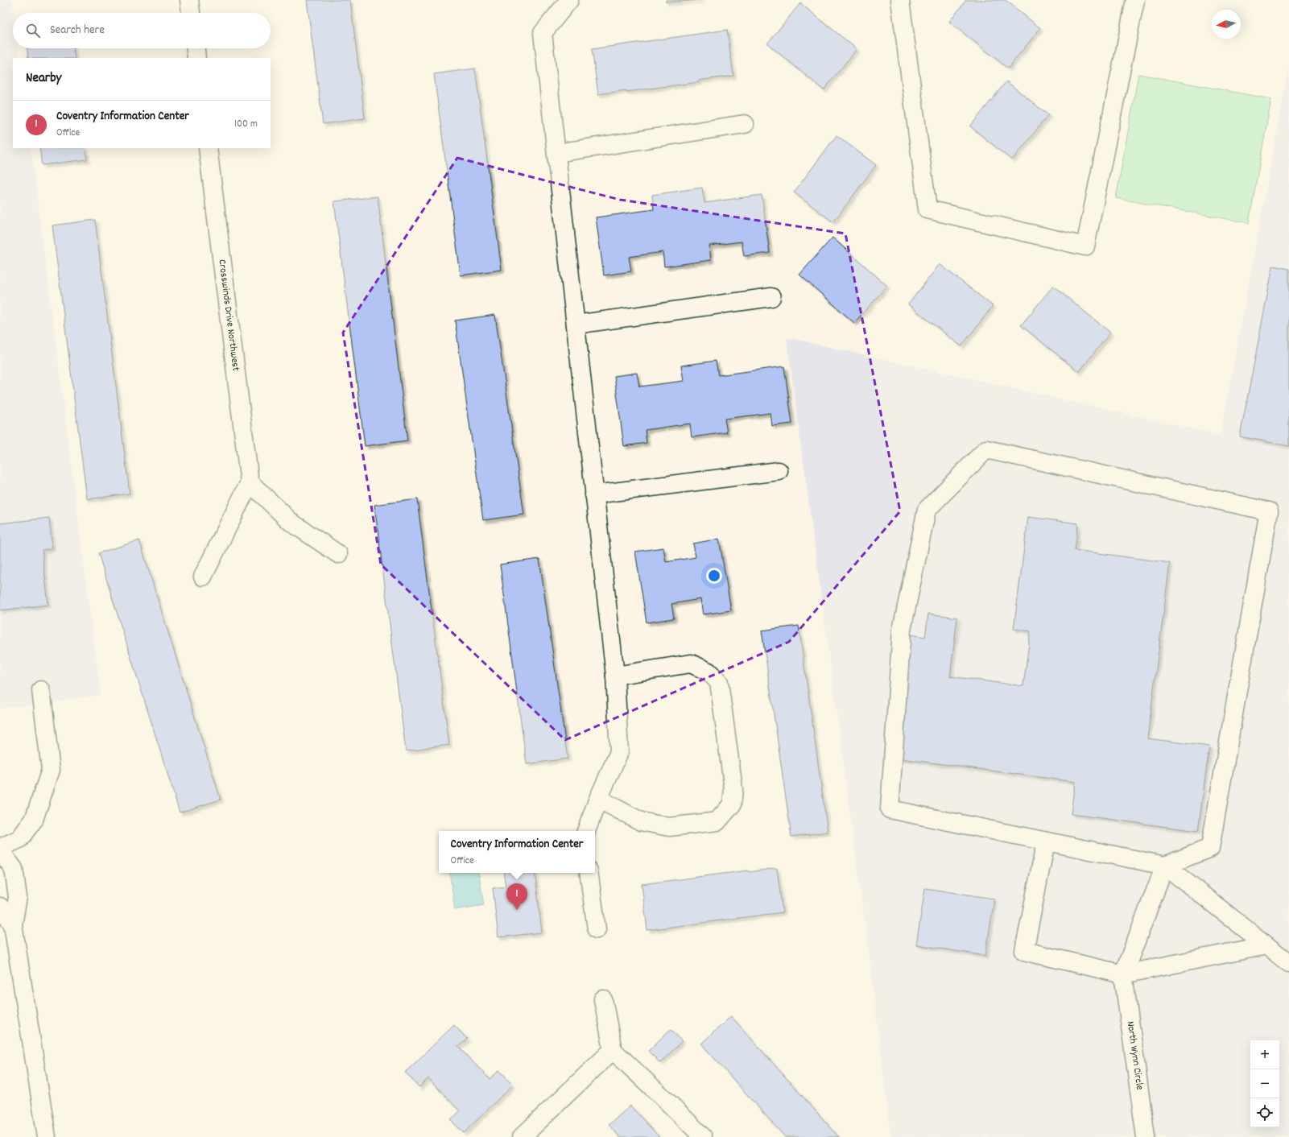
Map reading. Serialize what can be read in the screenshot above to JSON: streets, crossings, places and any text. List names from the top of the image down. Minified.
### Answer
{"streets":{"street":["Crosswinds Drive Northwest","North Wynn Circle"]},"north":"left","page":{"search":"Search here","heading":"Nearby","list":[{"mark":"1","name":"Coventry Information Center","note":"Office","value":"100 m"}],"popup":["Coventry Information Center","Office"],"pins":"1","map_buttons":["+","−"]}}
